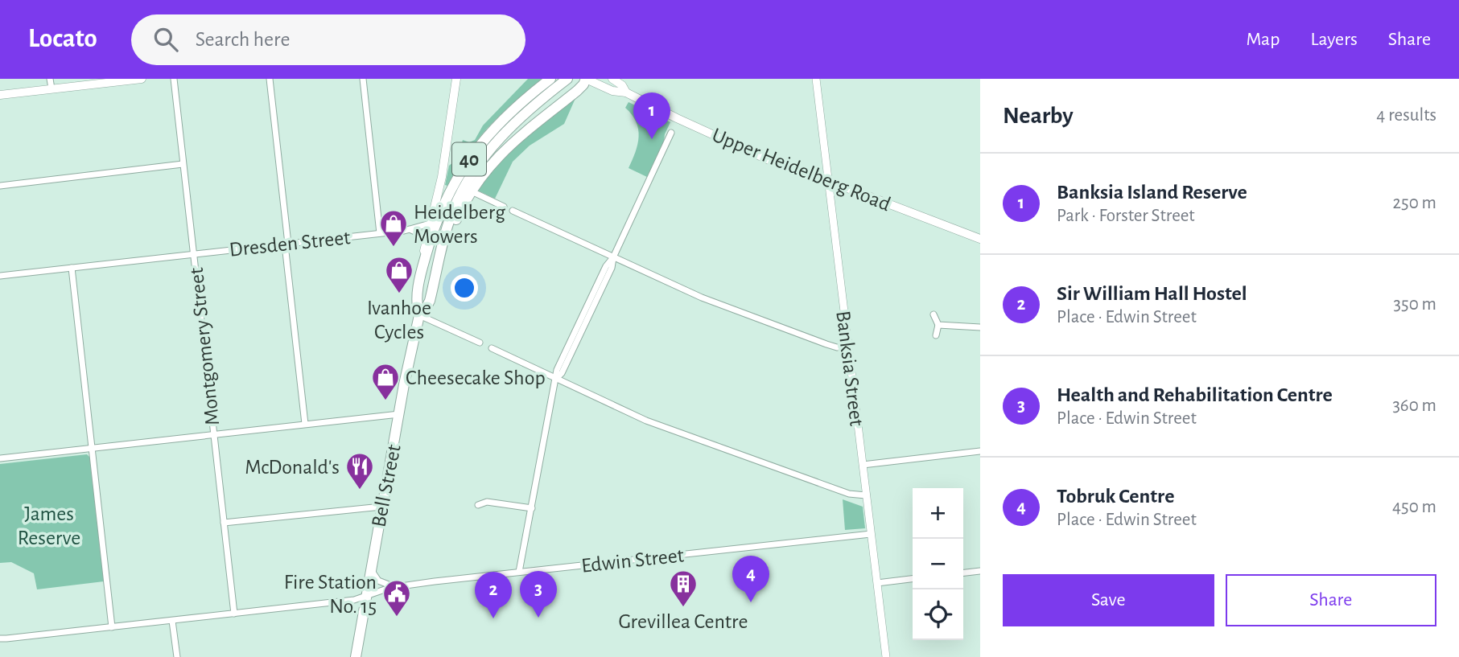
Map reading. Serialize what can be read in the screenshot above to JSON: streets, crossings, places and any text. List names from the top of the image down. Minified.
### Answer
{"streets":{"highway":["40","Bell Street"],"main road":["Upper Heidelberg Road"],"street":["Dresden Street","Montgomery Street","Banksia Street","Edwin Street"]},"crossings":[["40","Bell Street"],["Upper Heidelberg Road","Banksia Street"],["Dresden Street","Montgomery Street"],["Dresden Street","Bell Street"],["Montgomery Street","Edwin Street"],["Banksia Street","Edwin Street"],["Bell Street","Edwin Street"]],"parks":["James Reserve"],"places":{"shop":["Heidelberg Mowers","Ivanhoe Cycles","Cheesecake Shop"],"restaurant":["McDonald's"],"building":["Grevillea Centre"],"public building":["Fire Station No. 15"]},"page":{"header":"Locato","search":"Search here","nav":["Map","Layers","Share"],"heading":["Nearby","4 results"],"pins":["1","4","3","2"],"list":[{"mark":"1","name":"Banksia Island Reserve","note":"Park · Forster Street","value":"250 m"},{"mark":"2","name":"Sir William Hall Hostel","note":"Place · Edwin Street","value":"350 m"},{"mark":"3","name":"Health and Rehabilitation Centre","note":"Place · Edwin Street","value":"360 m"},{"mark":"4","name":"Tobruk Centre","note":"Place · Edwin Street","value":"450 m"}],"map_buttons":["+","−"],"buttons":["Save","Share"]}}
